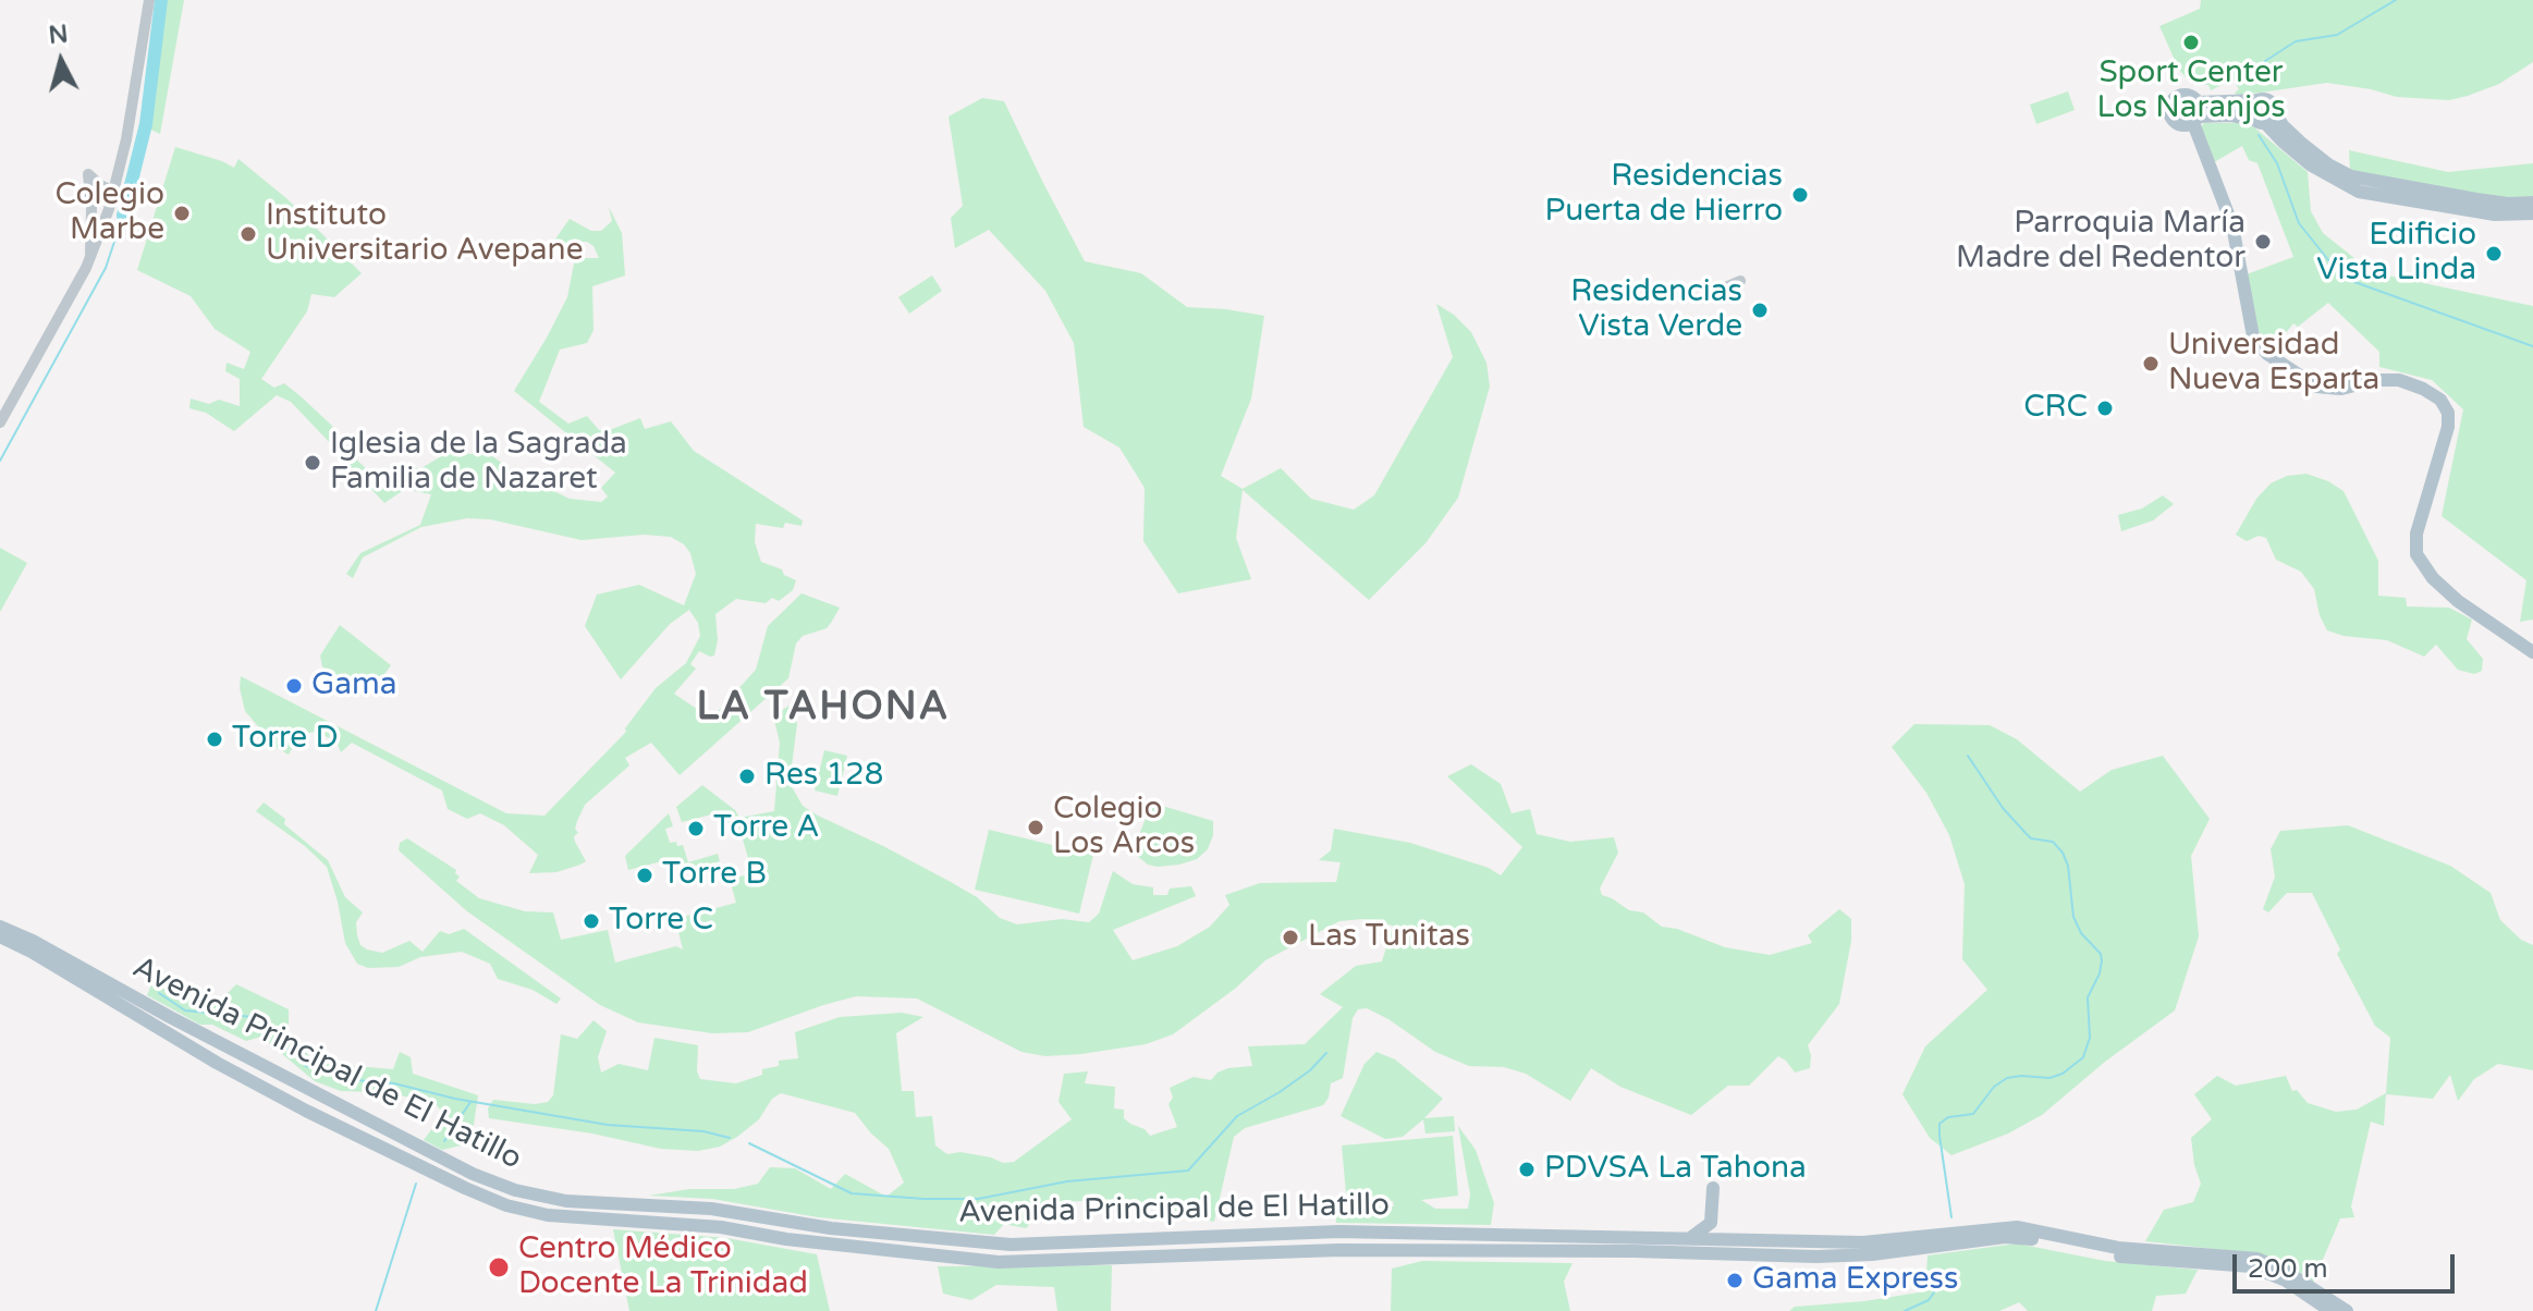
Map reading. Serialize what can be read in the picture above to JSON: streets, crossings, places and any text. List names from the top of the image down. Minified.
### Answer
{"streets":{"main road":["Avenida Principal de El Hatillo"]},"districts":["LA TAHONA"],"places":["Sport Center Los Naranjos","Residencias Puerta de Hierro","Colegio Marbe","Instituto Universitario Avepane","Parroquia María Madre del Redentor","Edificio Vista Linda","Residencias Vista Verde","Universidad Nueva Esparta","CRC","Iglesia de la Sagrada Familia de Nazaret","Gama","Torre D","Res 128","Colegio Los Arcos","Torre A","Torre B","Torre C","Las Tunitas","PDVSA La Tahona","Centro Médico Docente La Trinidad","Gama Express"],"scale_bar":"200 m","north":"top"}
